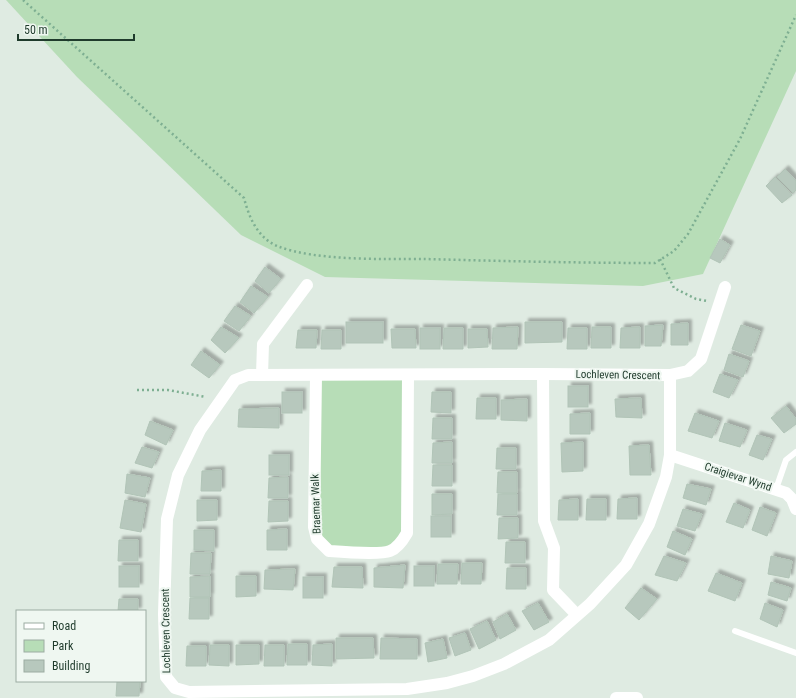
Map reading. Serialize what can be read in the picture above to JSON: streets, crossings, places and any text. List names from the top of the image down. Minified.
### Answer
{"streets":{"street":["Lochleven Crescent","Craigievar Wynd","Braemar Walk"]},"crossings":[["Lochleven Crescent","Craigievar Wynd"],["Lochleven Crescent","Braemar Walk"]],"legend":["Road","Park","Building"],"scale_bar":"50 m"}
